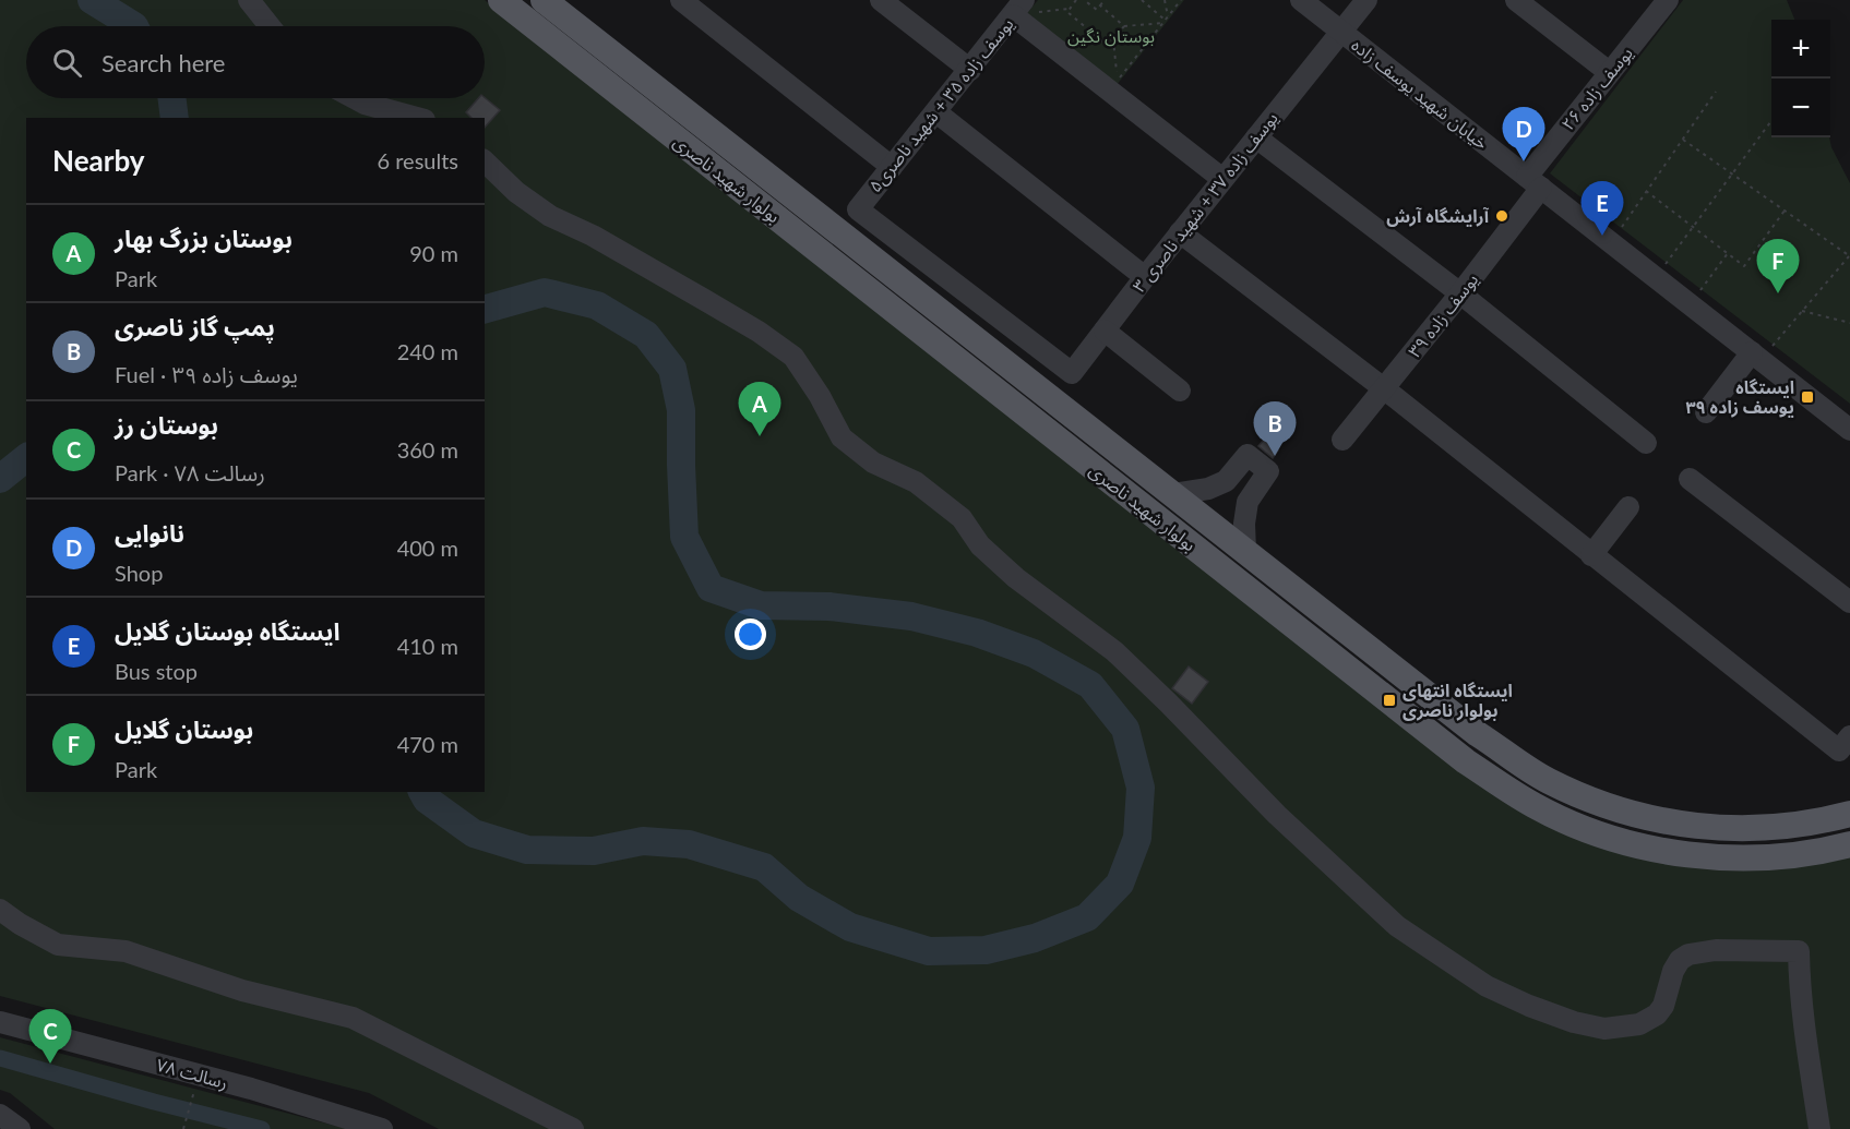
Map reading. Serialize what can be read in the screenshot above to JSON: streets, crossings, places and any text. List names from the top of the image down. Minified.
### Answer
{"streets":{"main road":["بولوار شهید ناصری"],"street":["یوسف زاده ۲۶","خیابان شهید یوسف زاده","یوسف زاده ۳۵ + شهید ناصری۵","یوسف زاده ۳۷ + شهید ناصری ۳","یوسف زاده ۳۹","رسالت ۷۸"]},"crossings":[["یوسف زاده ۲۶","خیابان شهید یوسف زاده"],["یوسف زاده ۲۶","یوسف زاده ۳۹"],["خیابان شهید یوسف زاده","یوسف زاده ۳۷ + شهید ناصری ۳"],["خیابان شهید یوسف زاده","یوسف زاده ۳۹"],["یوسف زاده ۳۵ + شهید ناصری۵","یوسف زاده ۳۷ + شهید ناصری ۳"]],"parks":["بوستان نگین"],"places":{"other":["آرایشگاه آرش"],"transit":["ایستگاه یوسف زاده ۳۹","ایستگاه انتهای بولوار ناصری"]},"page":{"map_buttons":["+","−"],"search":"Search here","pins":["D","E","F","A","B","C"],"heading":["Nearby","6 results"],"list":[{"mark":"A","name":"بوستان بزرگ بهار","note":"Park","value":"90 m"},{"mark":"B","name":"پمپ گاز ناصری","note":"Fuel · یوسف زاده ۳۹","value":"240 m"},{"mark":"C","name":"بوستان رز","note":"Park · رسالت ۷۸","value":"360 m"},{"mark":"D","name":"نانوایی","note":"Shop","value":"400 m"},{"mark":"E","name":"ایستگاه بوستان گلایل","note":"Bus stop","value":"410 m"},{"mark":"F","name":"بوستان گلایل","note":"Park","value":"470 m"}]}}
